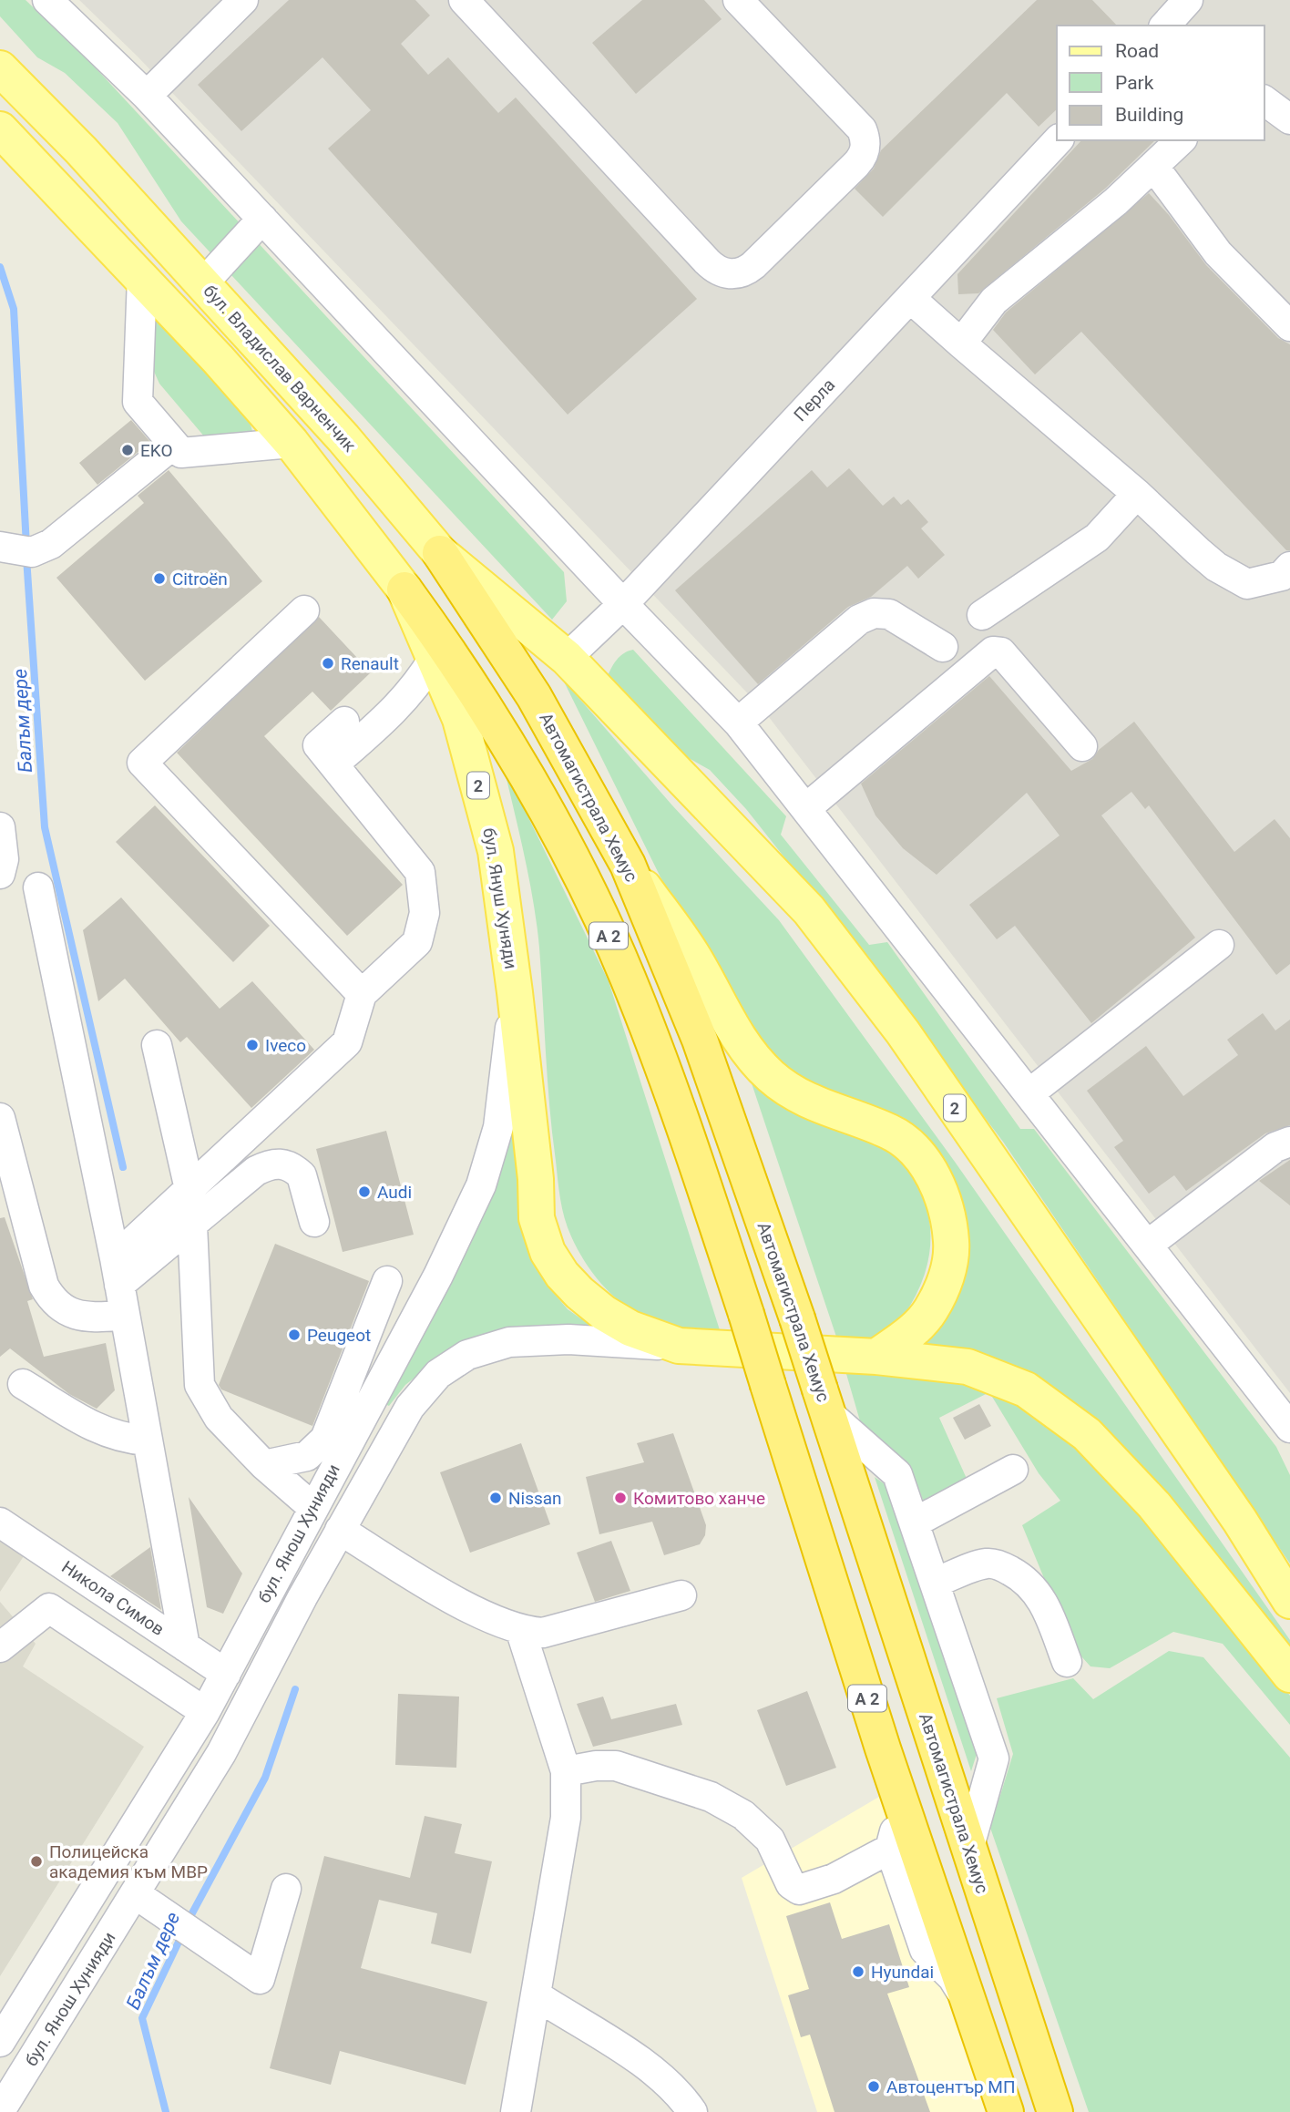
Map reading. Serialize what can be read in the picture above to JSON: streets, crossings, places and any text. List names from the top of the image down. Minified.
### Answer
{"streets":{"highway":["Автомагистрала Хемус","A 2"],"main road":["бул. Владислав Варненчик","2","бул. Януш Хуняди"],"street":["Перла","бул. Янош Хунияди","Никола Симов"]},"crossings":[["бул. Владислав Варненчик","Перла"],["бул. Владислав Варненчик","2"],["бул. Владислав Варненчик","Автомагистрала Хемус"],["Перла","2"],["2","бул. Януш Хуняди"],["2","бул. Янош Хунияди"],["бул. Януш Хуняди","A 2"],["бул. Януш Хуняди","бул. Янош Хунияди"],["бул. Янош Хунияди","Никола Симов"]],"water":["Балъм дере"],"places":["EKO","Citroën","Renault","Iveco","Audi","Peugeot","Nissan","Комитово ханче","Полицейска академия към МВР","Hyundai","Автоцентър МП"],"legend":["Road","Park","Building"]}
